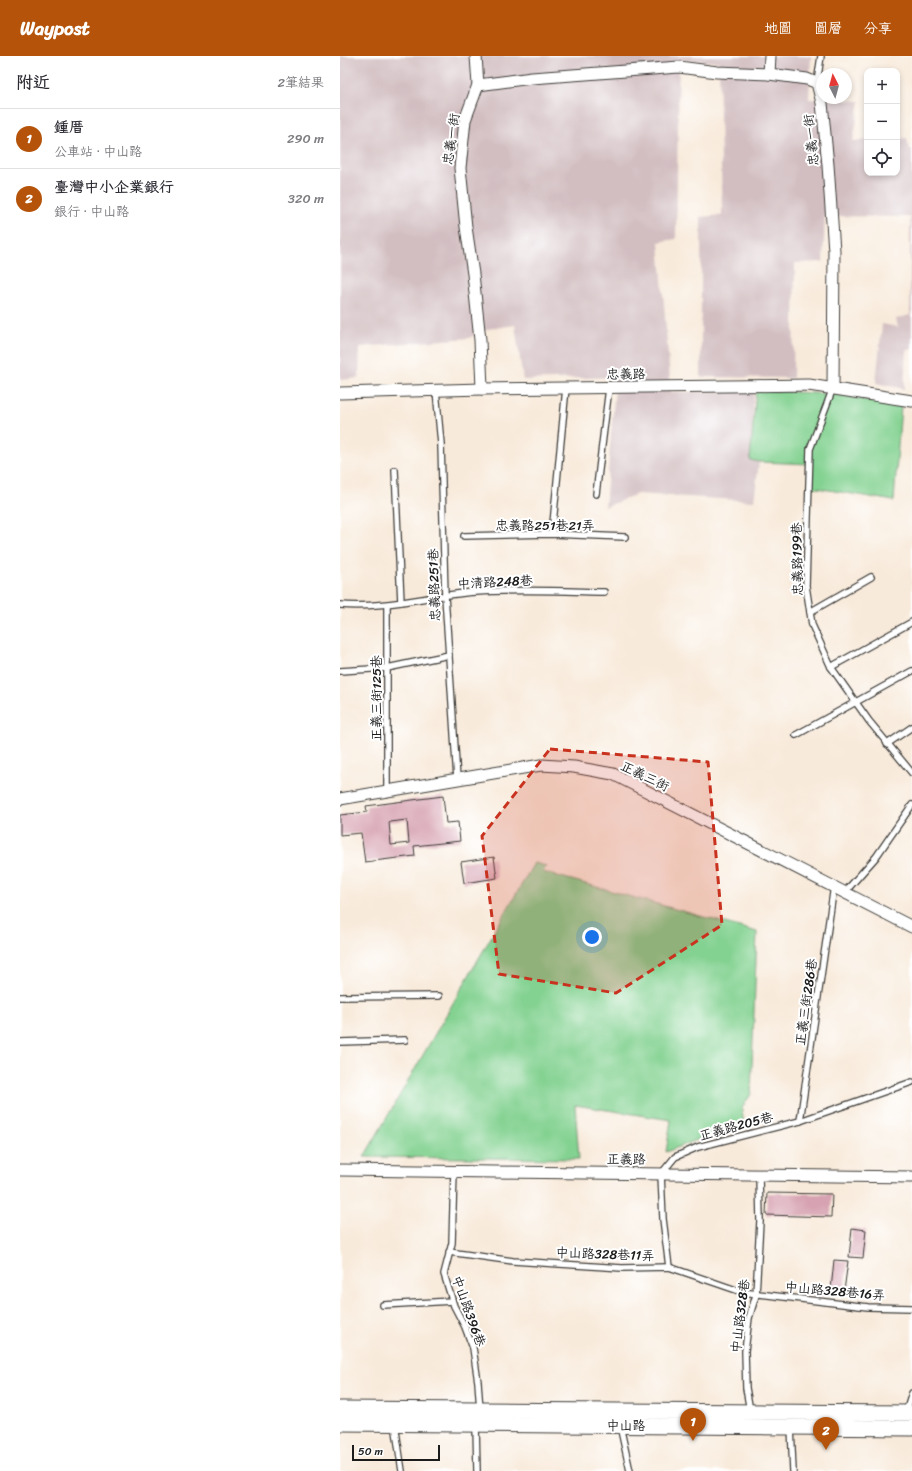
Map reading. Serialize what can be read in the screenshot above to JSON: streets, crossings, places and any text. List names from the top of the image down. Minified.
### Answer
{"streets":{"main road":["中山路"],"street":["忠義一街","忠義路","正義三街","正義路"],"lane":["忠義路251巷21弄","忠義路199巷","中清路248巷","忠義路251巷","正義三街125巷","正義三街286巷","正義路205巷","中山路328巷11弄","中山路328巷16弄","中山路396巷","中山路328巷"]},"crossings":[["忠義一街","忠義路"],["忠義一街","忠義路199巷"],["忠義路","忠義路199巷"],["忠義路","忠義路251巷"],["中清路248巷","忠義路251巷"],["中清路248巷","正義三街125巷"],["忠義路251巷","正義三街"],["正義三街125巷","正義三街"],["正義三街","正義三街286巷"],["正義三街286巷","正義路205巷"],["正義路205巷","正義路"],["正義路","中山路396巷"],["正義路","中山路328巷"],["中山路328巷11弄","中山路328巷16弄"],["中山路328巷11弄","中山路396巷"],["中山路328巷11弄","中山路328巷"],["中山路328巷16弄","中山路328巷"],["中山路396巷","中山路"],["中山路328巷","中山路"]],"scale_bar":"50 m","north":"top","page":{"header":"Waypost","nav":["地圖","圖層","分享"],"heading":["附近","2筆結果"],"map_buttons":["+","−"],"list":[{"mark":"1","name":"鍾厝","note":"公車站 · 中山路","value":"290 m"},{"mark":"2","name":"臺灣中小企業銀行","note":"銀行 · 中山路","value":"320 m"}],"pins":["1","2"],"scale":"50 m"}}
